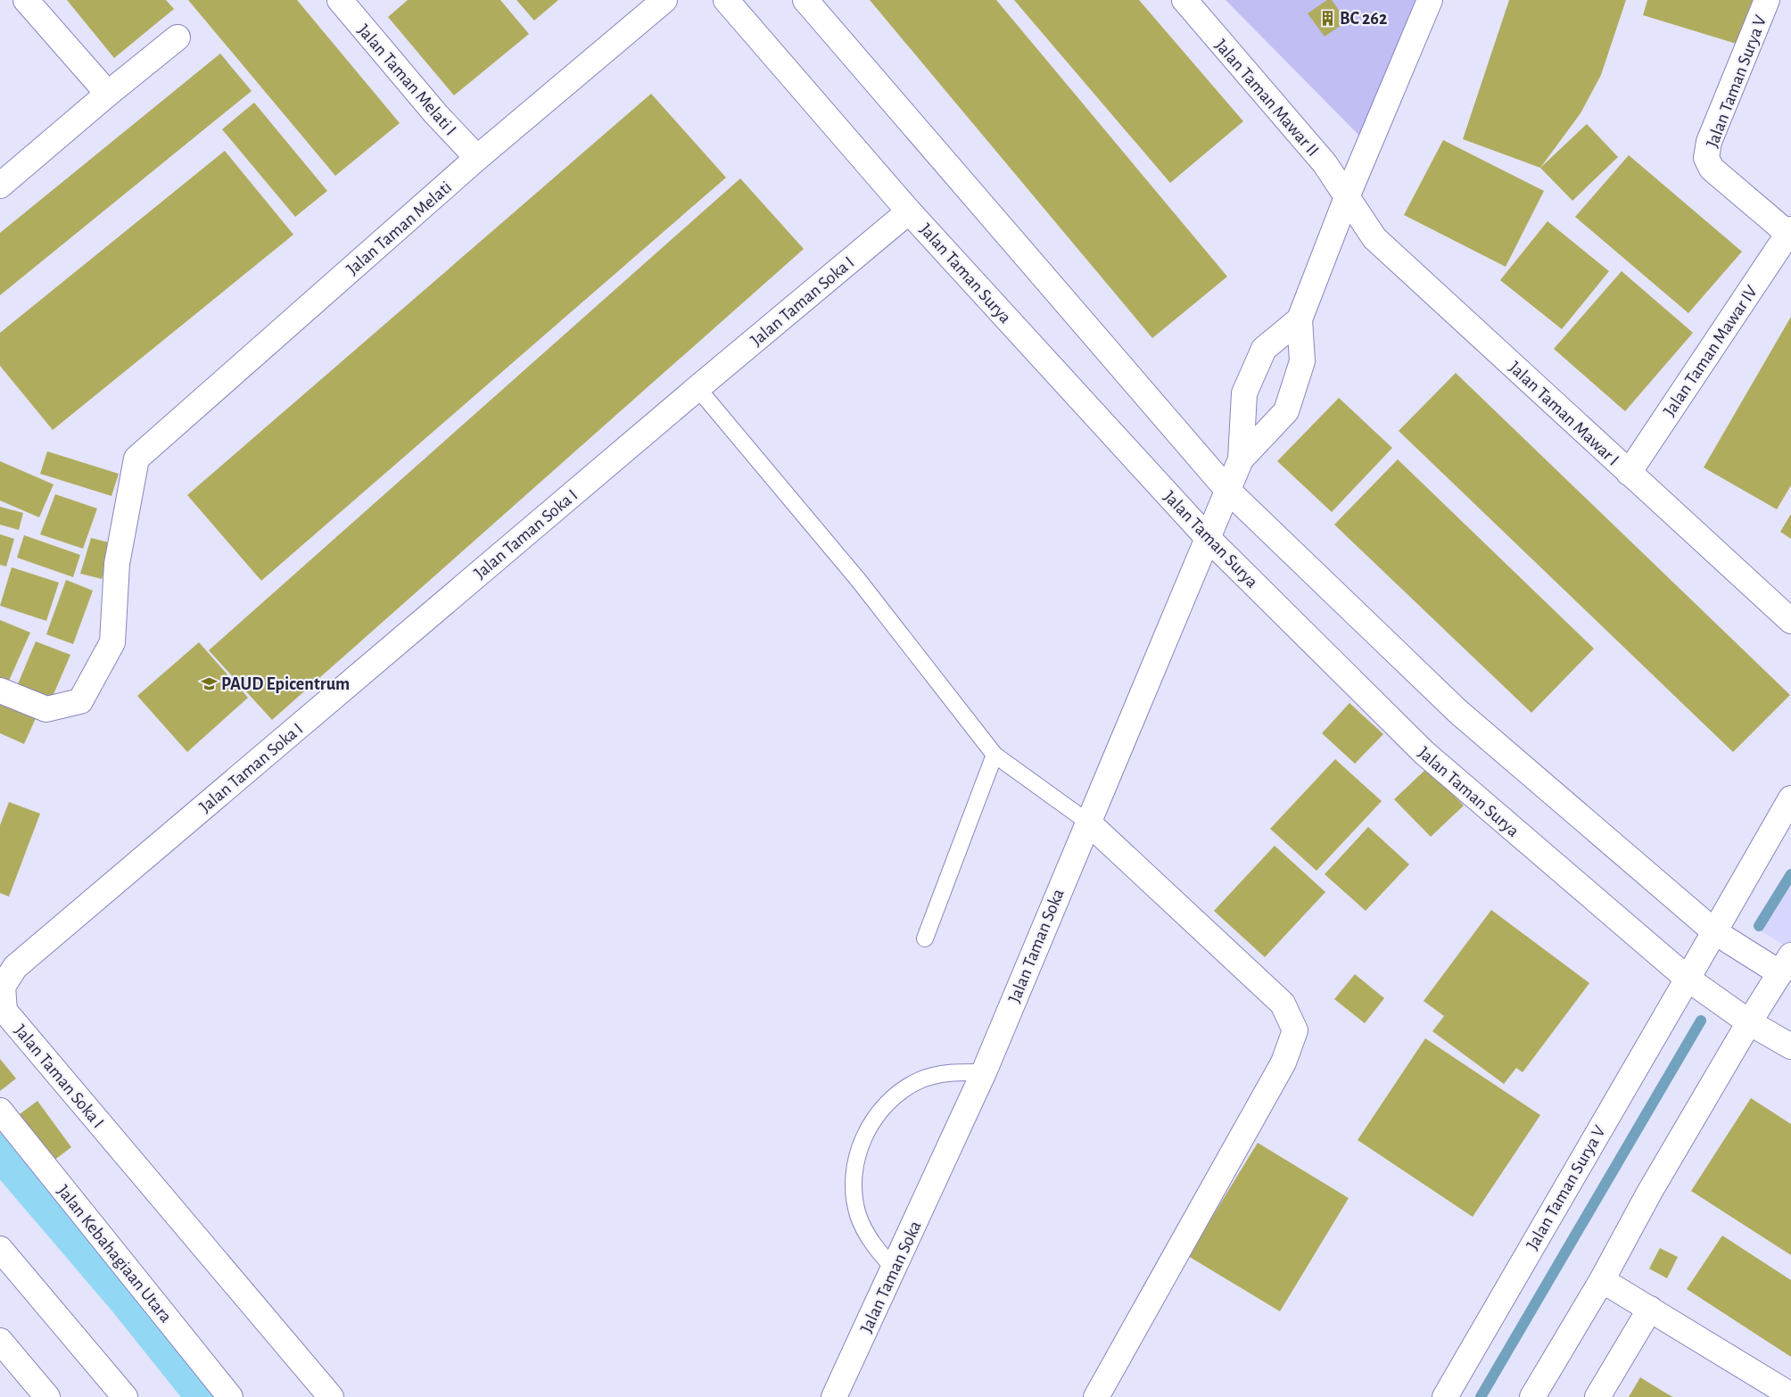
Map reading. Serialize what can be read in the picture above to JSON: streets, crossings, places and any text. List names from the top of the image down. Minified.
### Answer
{"streets":{"street":["Jalan Taman Melati I","Jalan Taman Surya V","Jalan Taman Mawar II","Jalan Taman Melati","Jalan Taman Surya","Jalan Taman Soka I","Jalan Taman Mawar IV","Jalan Taman Mawar I","Jalan Taman Soka","Jalan Kebahagiaan Utara"]},"crossings":[["Jalan Taman Melati I","Jalan Taman Melati"],["Jalan Taman Surya V","Jalan Taman Surya"],["Jalan Taman Surya V","Jalan Taman Mawar IV"],["Jalan Taman Mawar II","Jalan Taman Mawar I"],["Jalan Taman Surya","Jalan Taman Soka I"],["Jalan Taman Surya","Jalan Taman Soka"],["Jalan Taman Mawar IV","Jalan Taman Mawar I"]],"places":{"building":["BC 262"],"school or university":["PAUD Epicentrum"]}}
